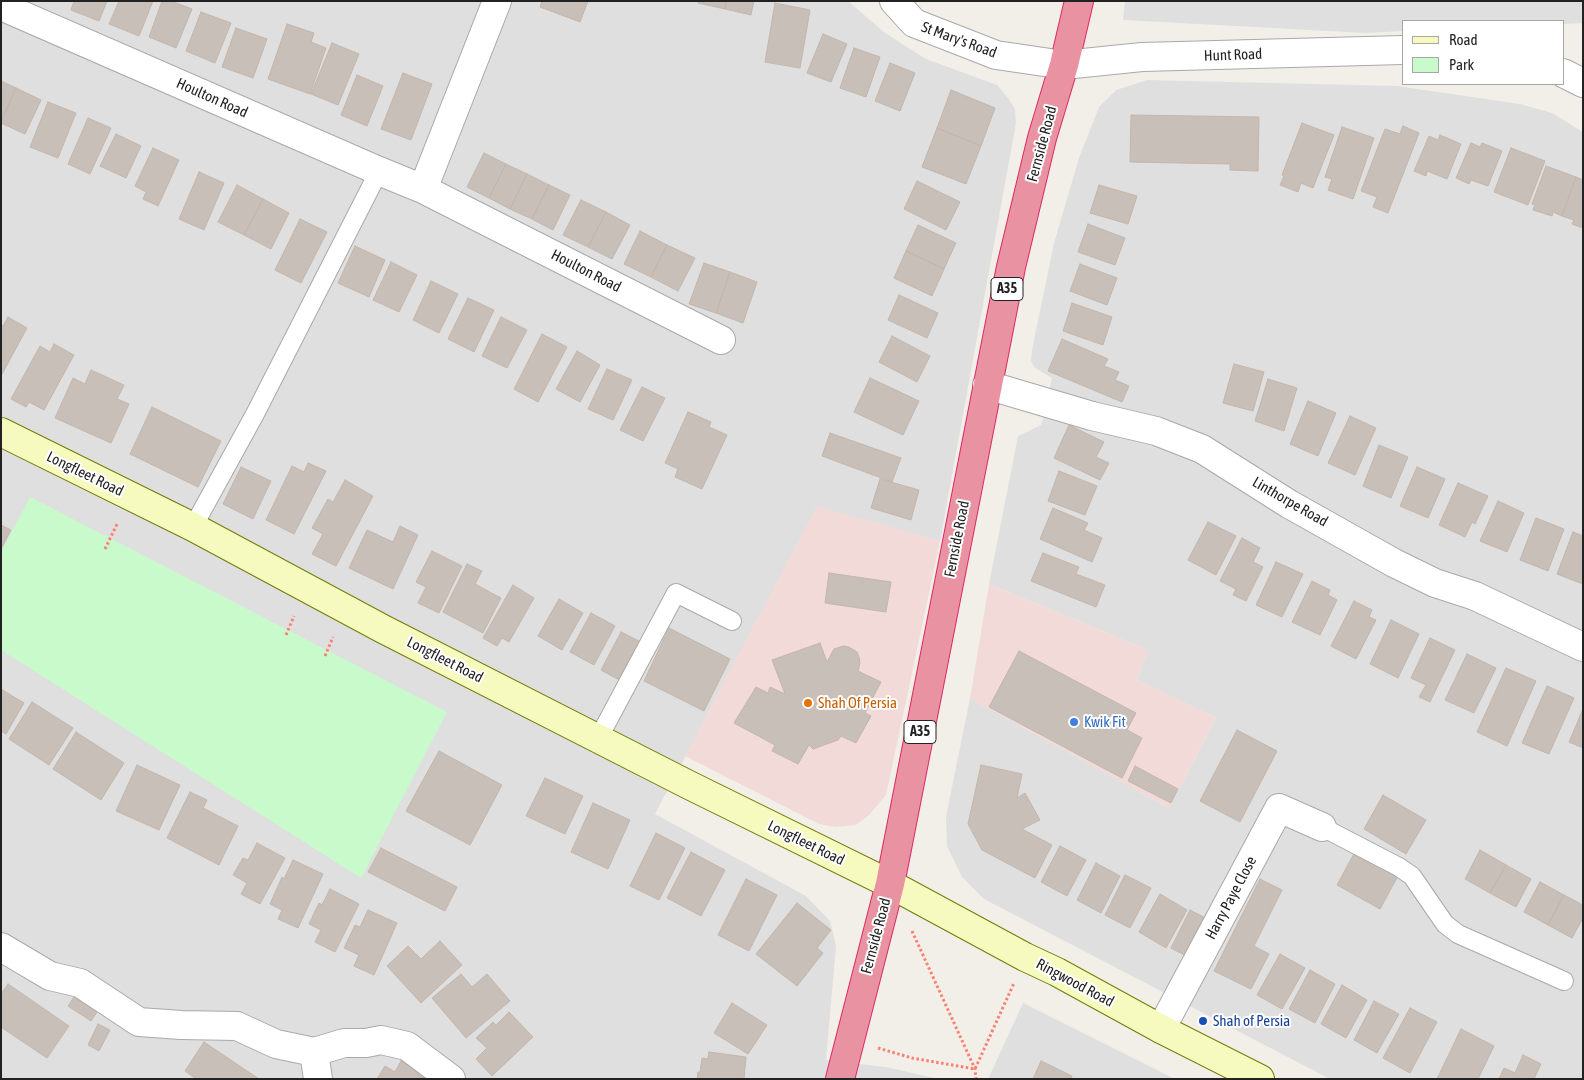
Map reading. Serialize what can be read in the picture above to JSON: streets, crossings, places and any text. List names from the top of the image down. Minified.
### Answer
{"streets":{"highway":["Fernside Road","A35"],"main road":["Longfleet Road","Ringwood Road"],"street":["St Mary's Road","Hunt Road","Houlton Road","Linthorpe Road","Harry Paye Close"]},"crossings":[["St Mary's Road","Hunt Road"],["St Mary's Road","Fernside Road"],["Hunt Road","Fernside Road"],["Fernside Road","Longfleet Road"],["Fernside Road","Linthorpe Road"],["Fernside Road","Ringwood Road"],["Longfleet Road","Ringwood Road"],["Harry Paye Close","Ringwood Road"]],"places":["Shah Of Persia","Kwik Fit","Shah of Persia"],"legend":["Road","Park"]}
